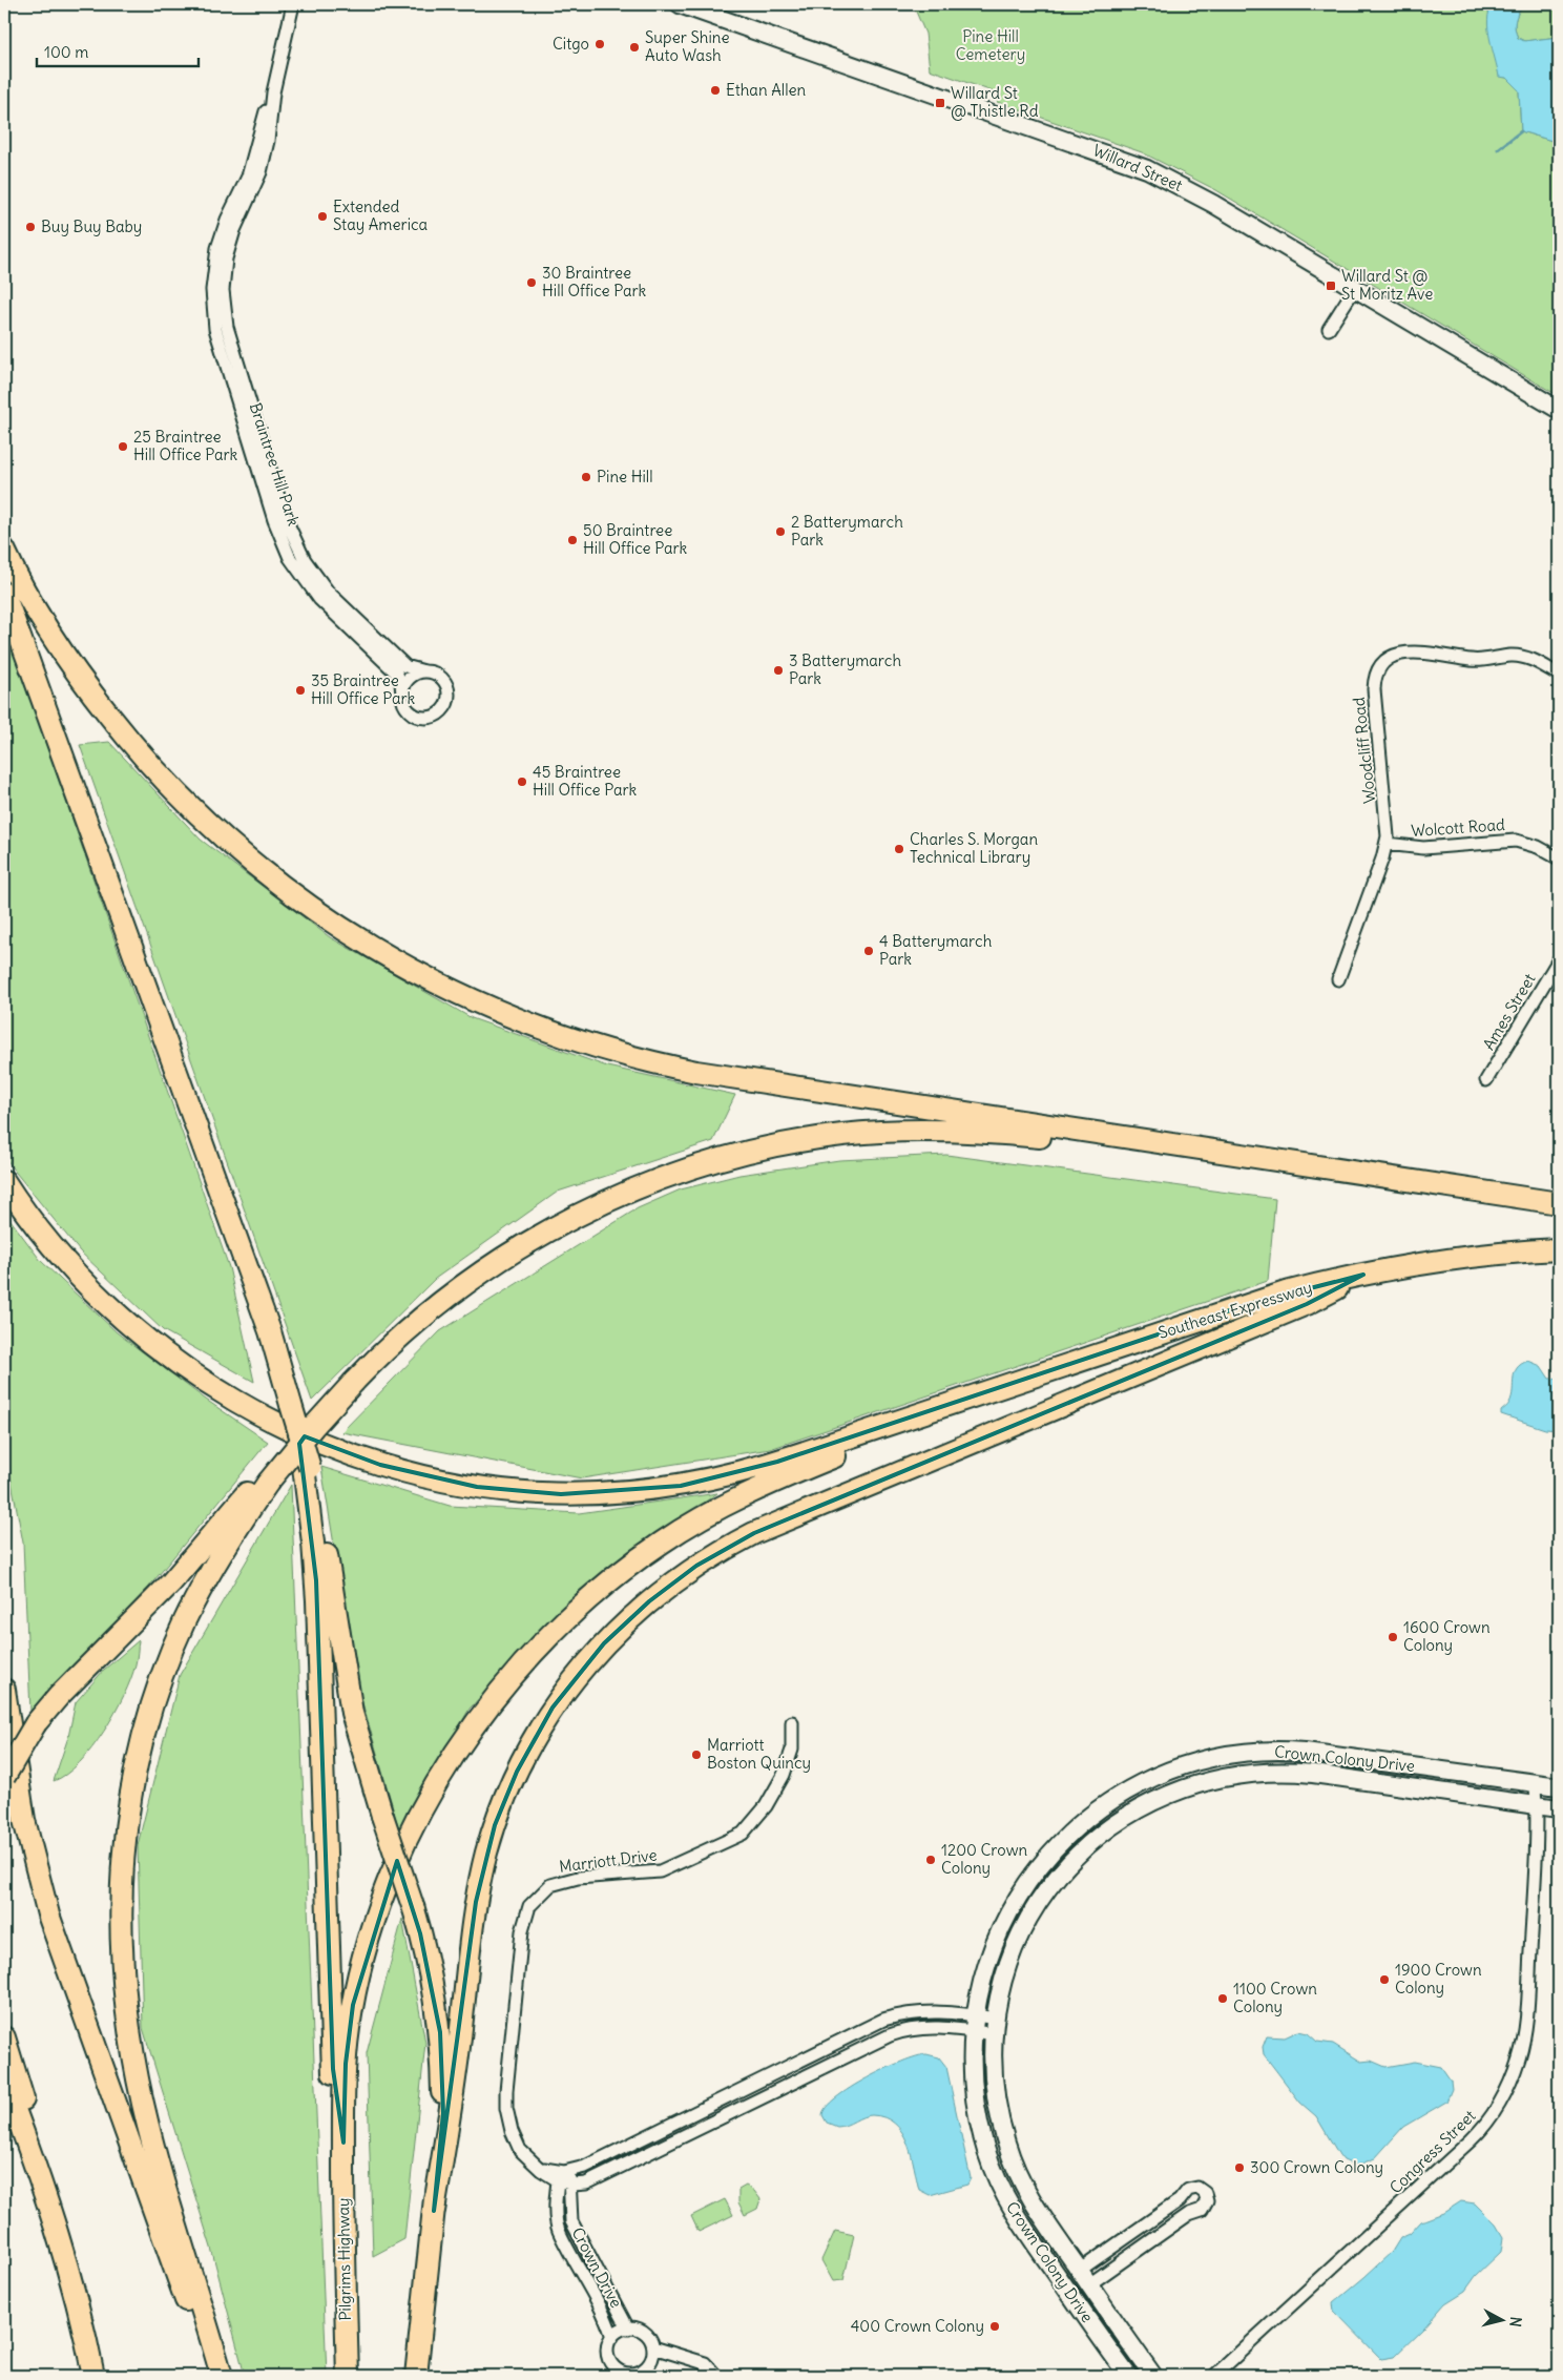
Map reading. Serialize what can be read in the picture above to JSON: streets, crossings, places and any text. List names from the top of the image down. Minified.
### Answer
{"streets":{"highway":["Southeast Expressway","Pilgrims Highway"],"street":["Willard Street","Braintree Hill Park","Woodcliff Road","Wolcott Road","Ames Street","Crown Colony Drive","Marriott Drive","Congress Street","Crown Drive"]},"crossings":[["Woodcliff Road","Wolcott Road"],["Crown Colony Drive","Congress Street"],["Marriott Drive","Crown Drive"]],"parks":["Pine Hill Cemetery"],"places":{"other":["Citgo","Super Shine Auto Wash","Ethan Allen","Extended Stay America","Buy Buy Baby","30 Braintree Hill Office Park","25 Braintree Hill Office Park","Pine Hill","2 Batterymarch Park","50 Braintree Hill Office Park","3 Batterymarch Park","35 Braintree Hill Office Park","45 Braintree Hill Office Park","Charles S. Morgan Technical Library","4 Batterymarch Park","1600 Crown Colony","Marriott Boston Quincy","1200 Crown Colony","1900 Crown Colony","1100 Crown Colony","300 Crown Colony","400 Crown Colony"],"transit":["Willard St @ Thistle Rd","Willard St @ St Moritz Ave"]},"scale_bar":"100 m","north":"right"}
